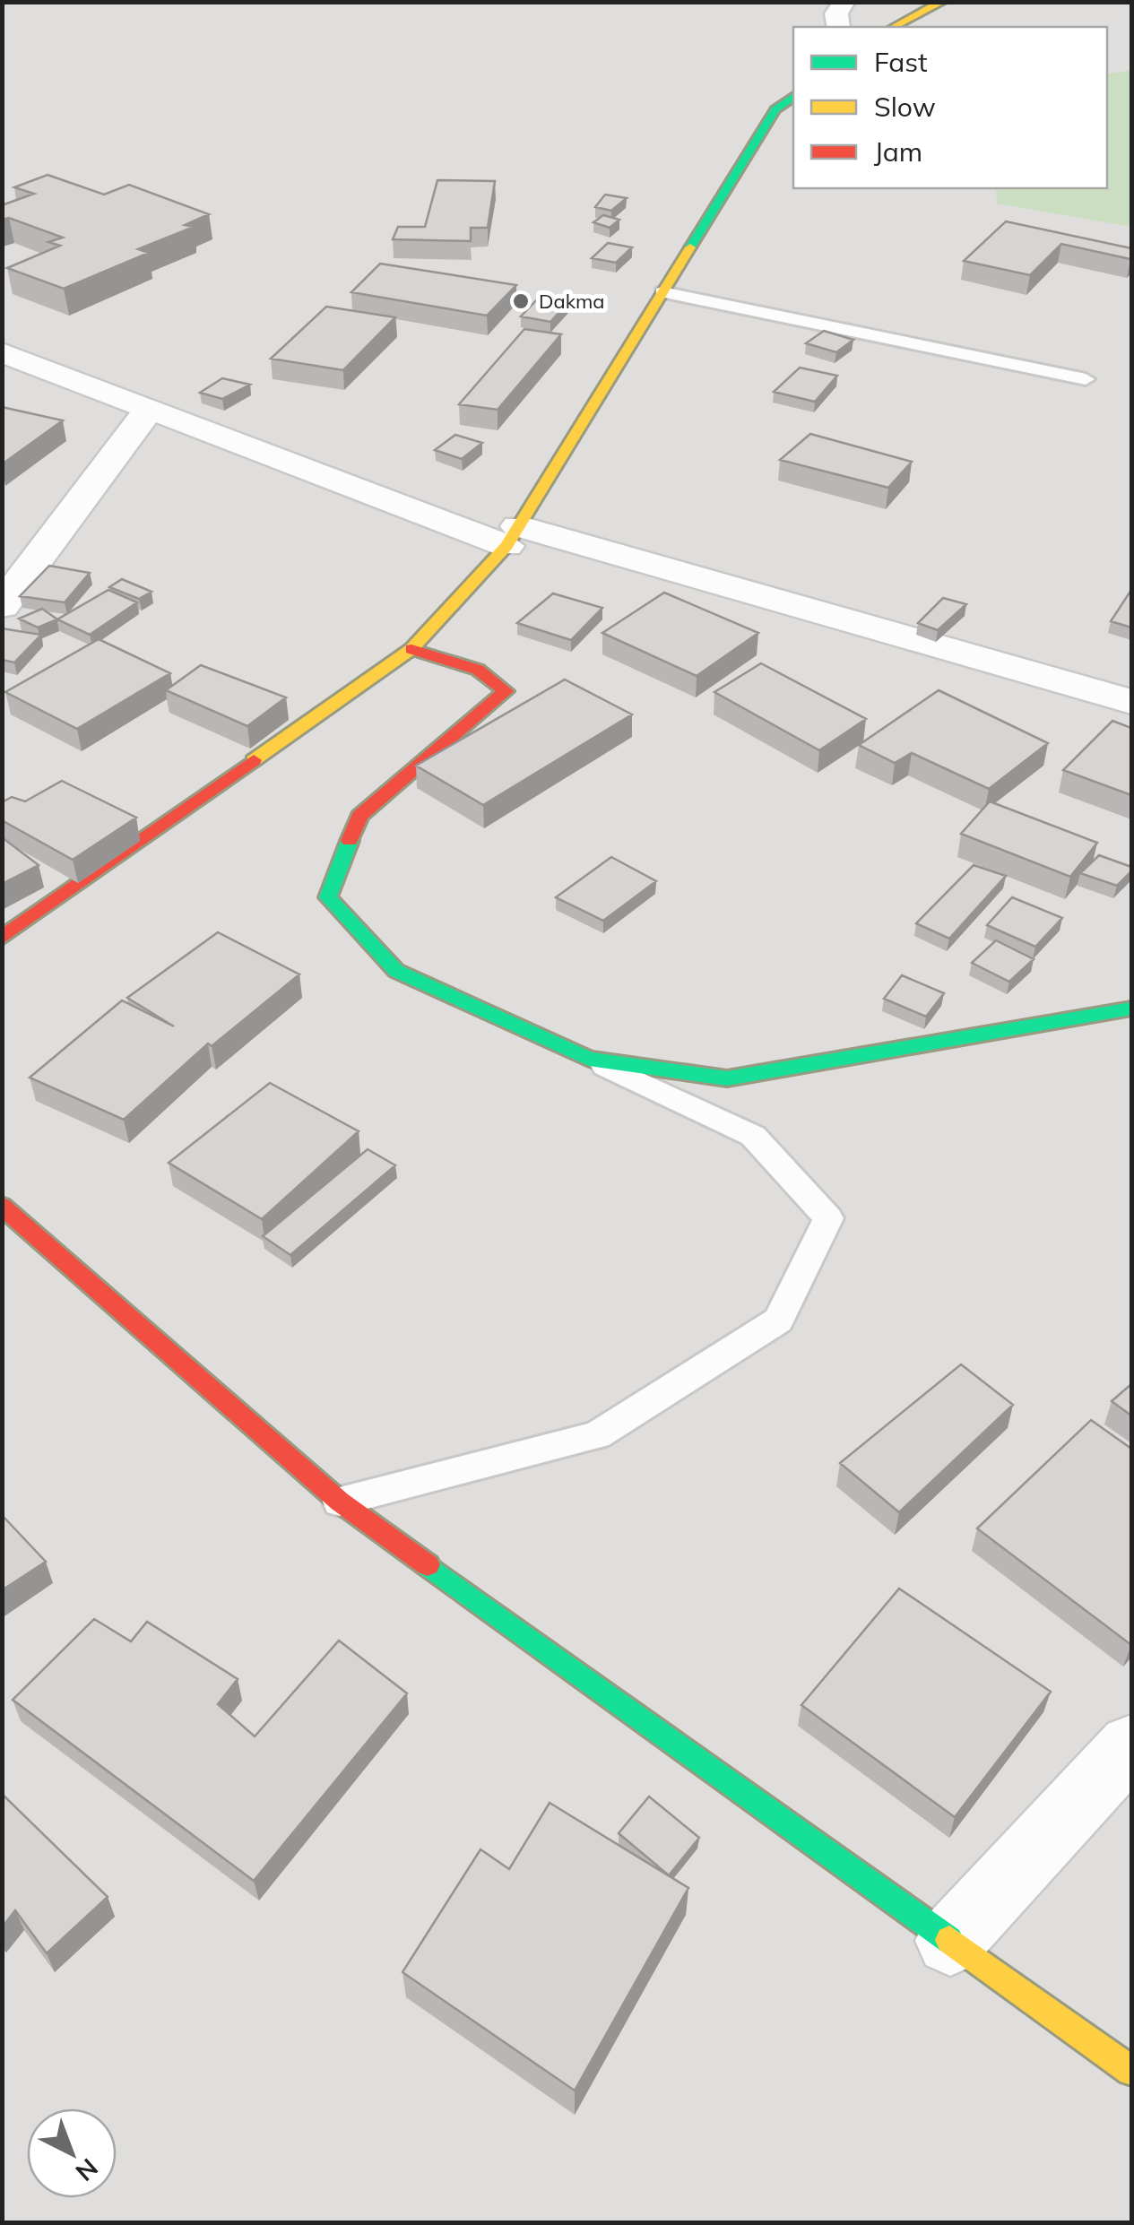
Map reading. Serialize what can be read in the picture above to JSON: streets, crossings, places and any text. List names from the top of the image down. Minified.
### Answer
{"places":["Dakma"],"legend":["Fast","Slow","Jam"],"north":"bottom right"}
